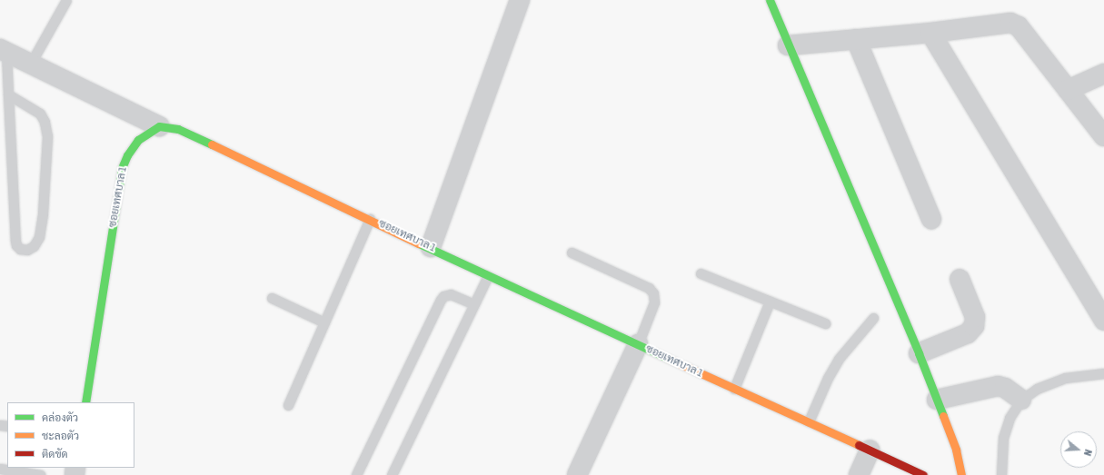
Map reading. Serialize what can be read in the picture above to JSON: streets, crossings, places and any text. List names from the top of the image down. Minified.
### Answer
{"streets":{"street":["ซอยเทศบาล 1"]},"legend":["คล่องตัว","ชะลอตัว","ติดขัด"],"north":"right"}
